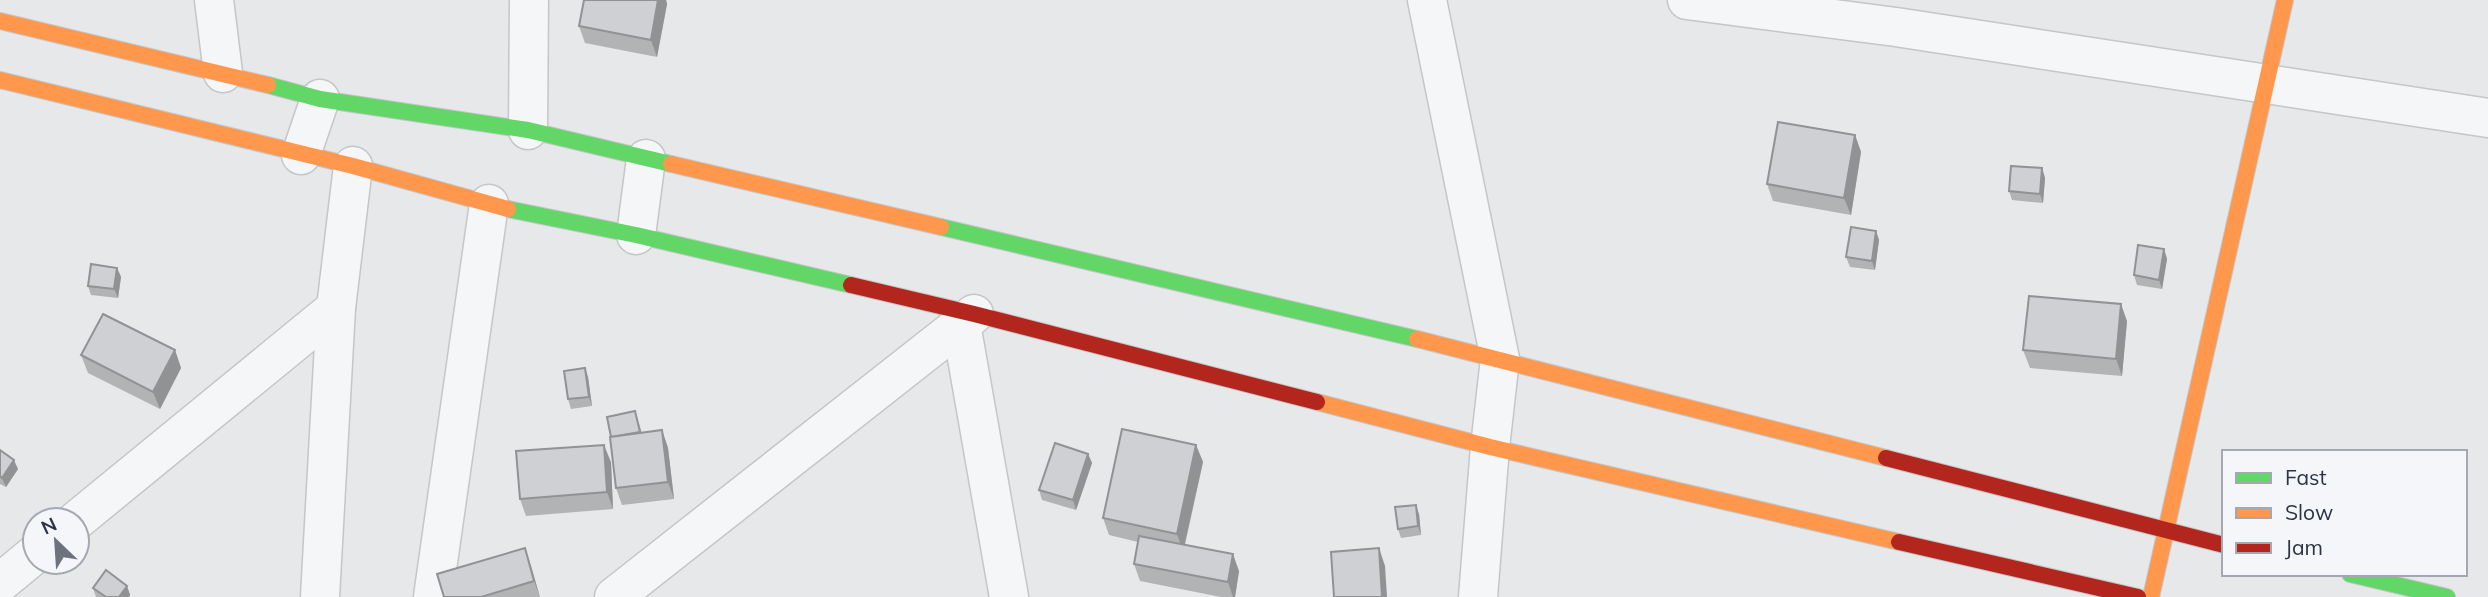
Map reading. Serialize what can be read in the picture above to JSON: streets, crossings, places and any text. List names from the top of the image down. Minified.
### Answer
{"legend":["Fast","Slow","Jam"],"north":"top left"}
